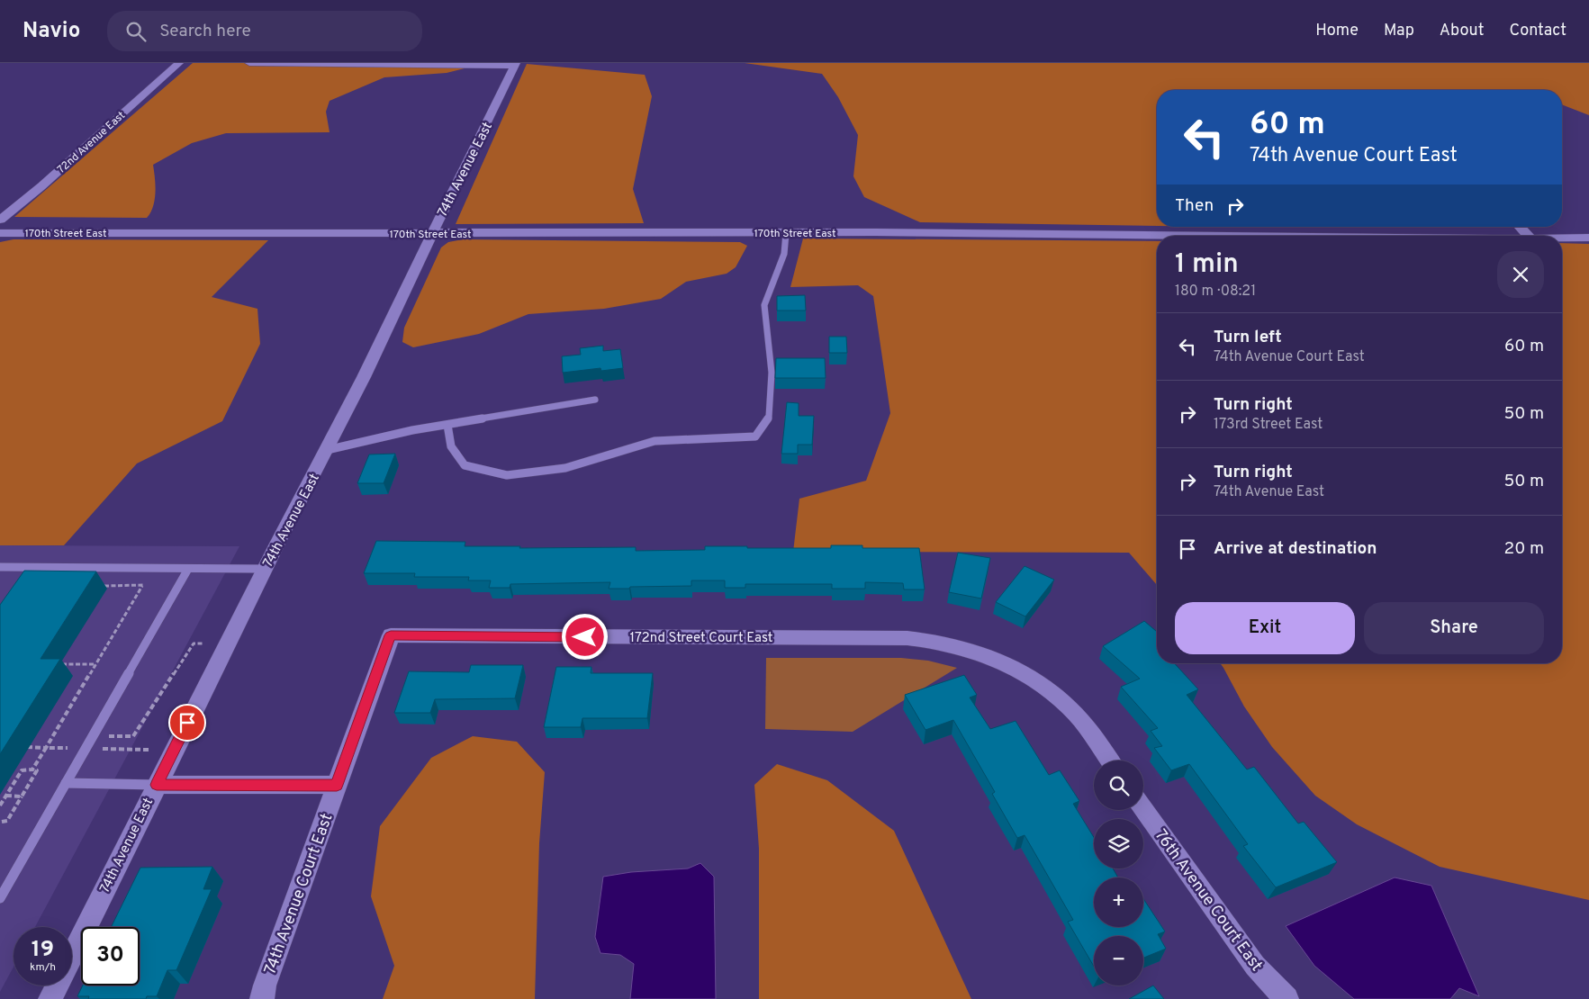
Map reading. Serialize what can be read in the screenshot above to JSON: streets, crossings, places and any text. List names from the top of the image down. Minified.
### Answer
{"streets":{"street":["72nd Avenue East","74th Avenue East","170th Street East","172nd Street Court East","74th Avenue Court East","76th Avenue Court East"]},"crossings":[["74th Avenue East","170th Street East"],["172nd Street Court East","74th Avenue Court East"]],"page":{"header":"Navio","search":"Search here","nav":["Home","Map","About","Contact"],"turn":["60 m","74th Avenue Court East"],"then":"Then","heading":["1 min","180 m · 08:21"],"list":[{"name":"Turn left","note":"74th Avenue Court East","value":"60 m"},{"name":"Turn right","note":"173rd Street East","value":"50 m"},{"name":"Turn right","note":"74th Avenue East","value":"50 m"},{"name":"Arrive at destination","value":"20 m"}],"buttons":["Exit","Share"],"map_buttons":["+","−"],"speed":"19 km/h","limit":"30"}}
